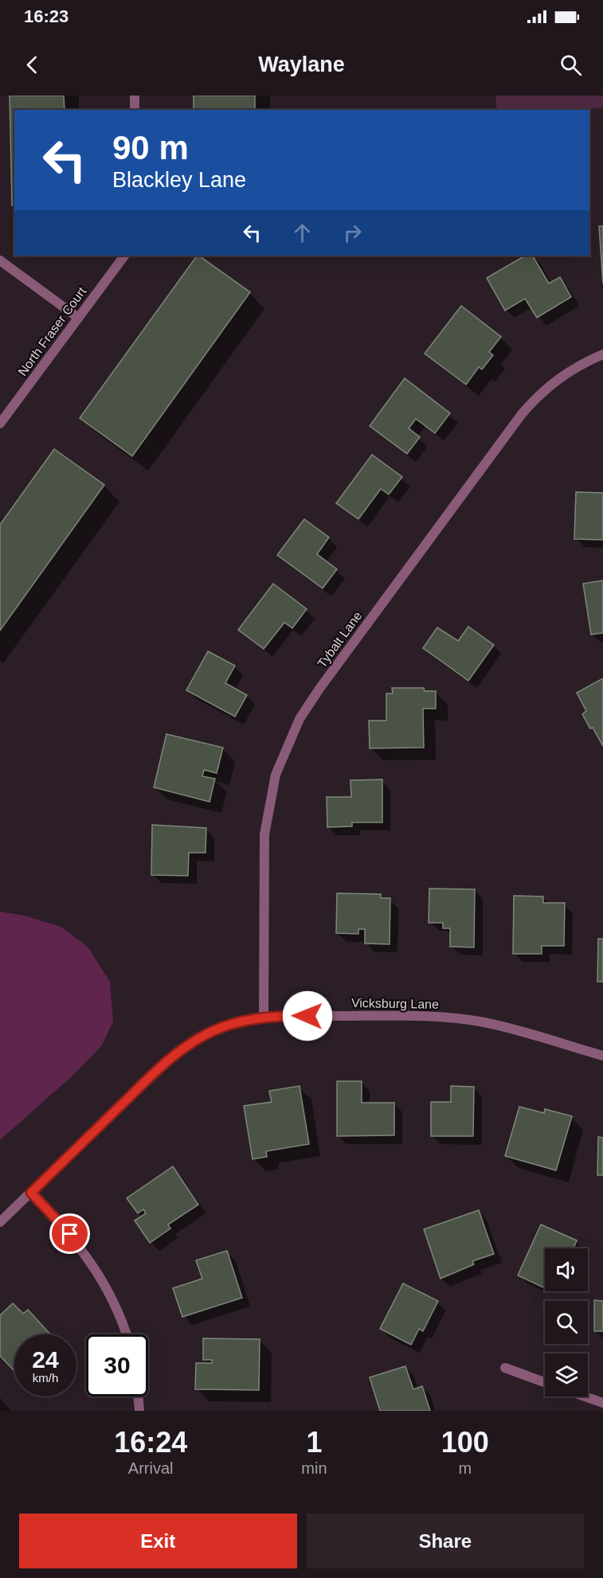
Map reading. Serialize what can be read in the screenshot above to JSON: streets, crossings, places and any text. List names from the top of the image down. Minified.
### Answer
{"streets":{"street":["North Fraser Court","Tybalt Lane","Vicksburg Lane"]},"crossings":[["Tybalt Lane","Vicksburg Lane"]],"page":{"status":"16:23","header":"Waylane","turn":["90 m","Blackley Lane"],"speed":"24 km/h","limit":"30","eta":["16:24","Arrival","1","min","100","m"],"buttons":["Exit","Share"]}}
